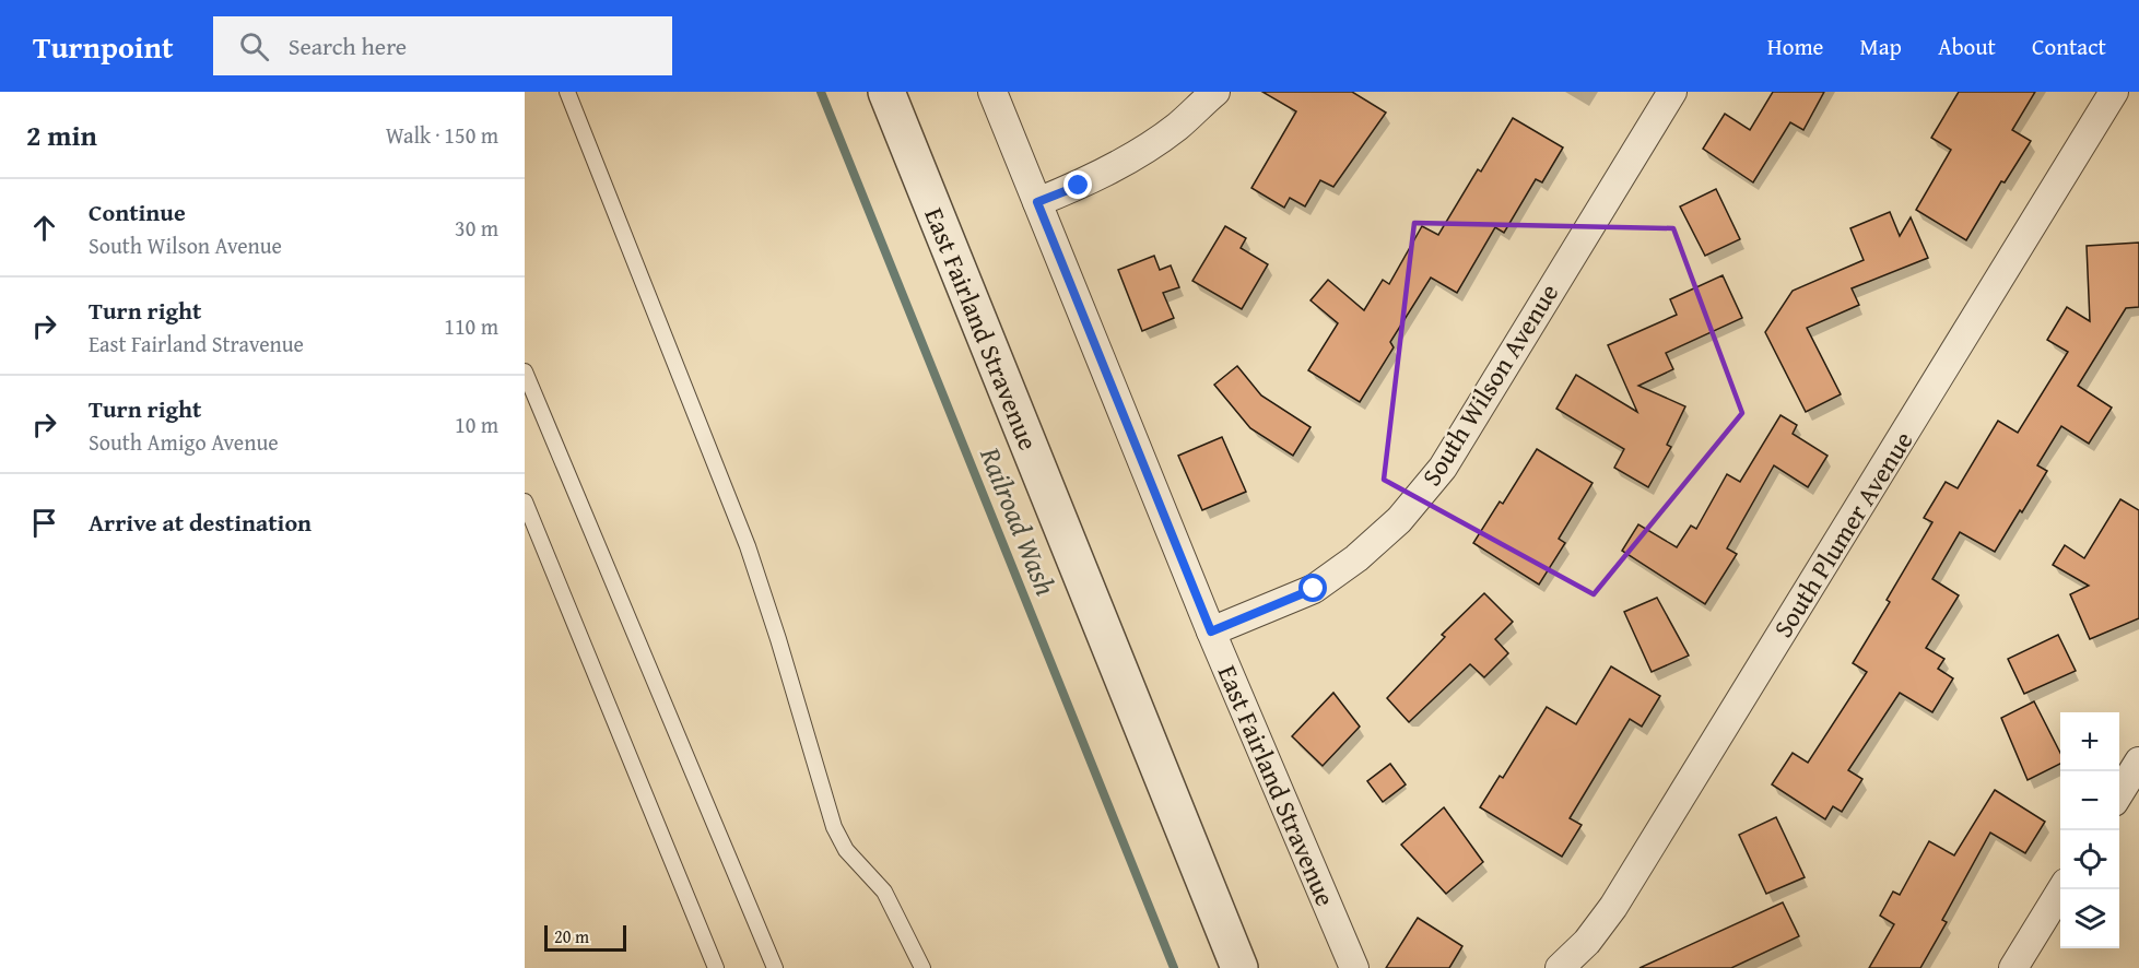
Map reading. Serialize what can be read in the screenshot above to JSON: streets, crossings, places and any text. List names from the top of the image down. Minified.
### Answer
{"streets":{"street":["East Fairland Stravenue","South Wilson Avenue","South Plumer Avenue"]},"crossings":[["East Fairland Stravenue","South Wilson Avenue"]],"water":["Railroad Wash"],"scale_bar":"20 m","page":{"header":"Turnpoint","search":"Search here","nav":["Home","Map","About","Contact"],"heading":["2 min","Walk · 150 m"],"list":[["Continue","South Wilson Avenue","30 m"],["Turn right","East Fairland Stravenue","110 m"],["Turn right","South Amigo Avenue","10 m"],"Arrive at destination"],"map_buttons":["+","−"],"scale":"20 m"}}
